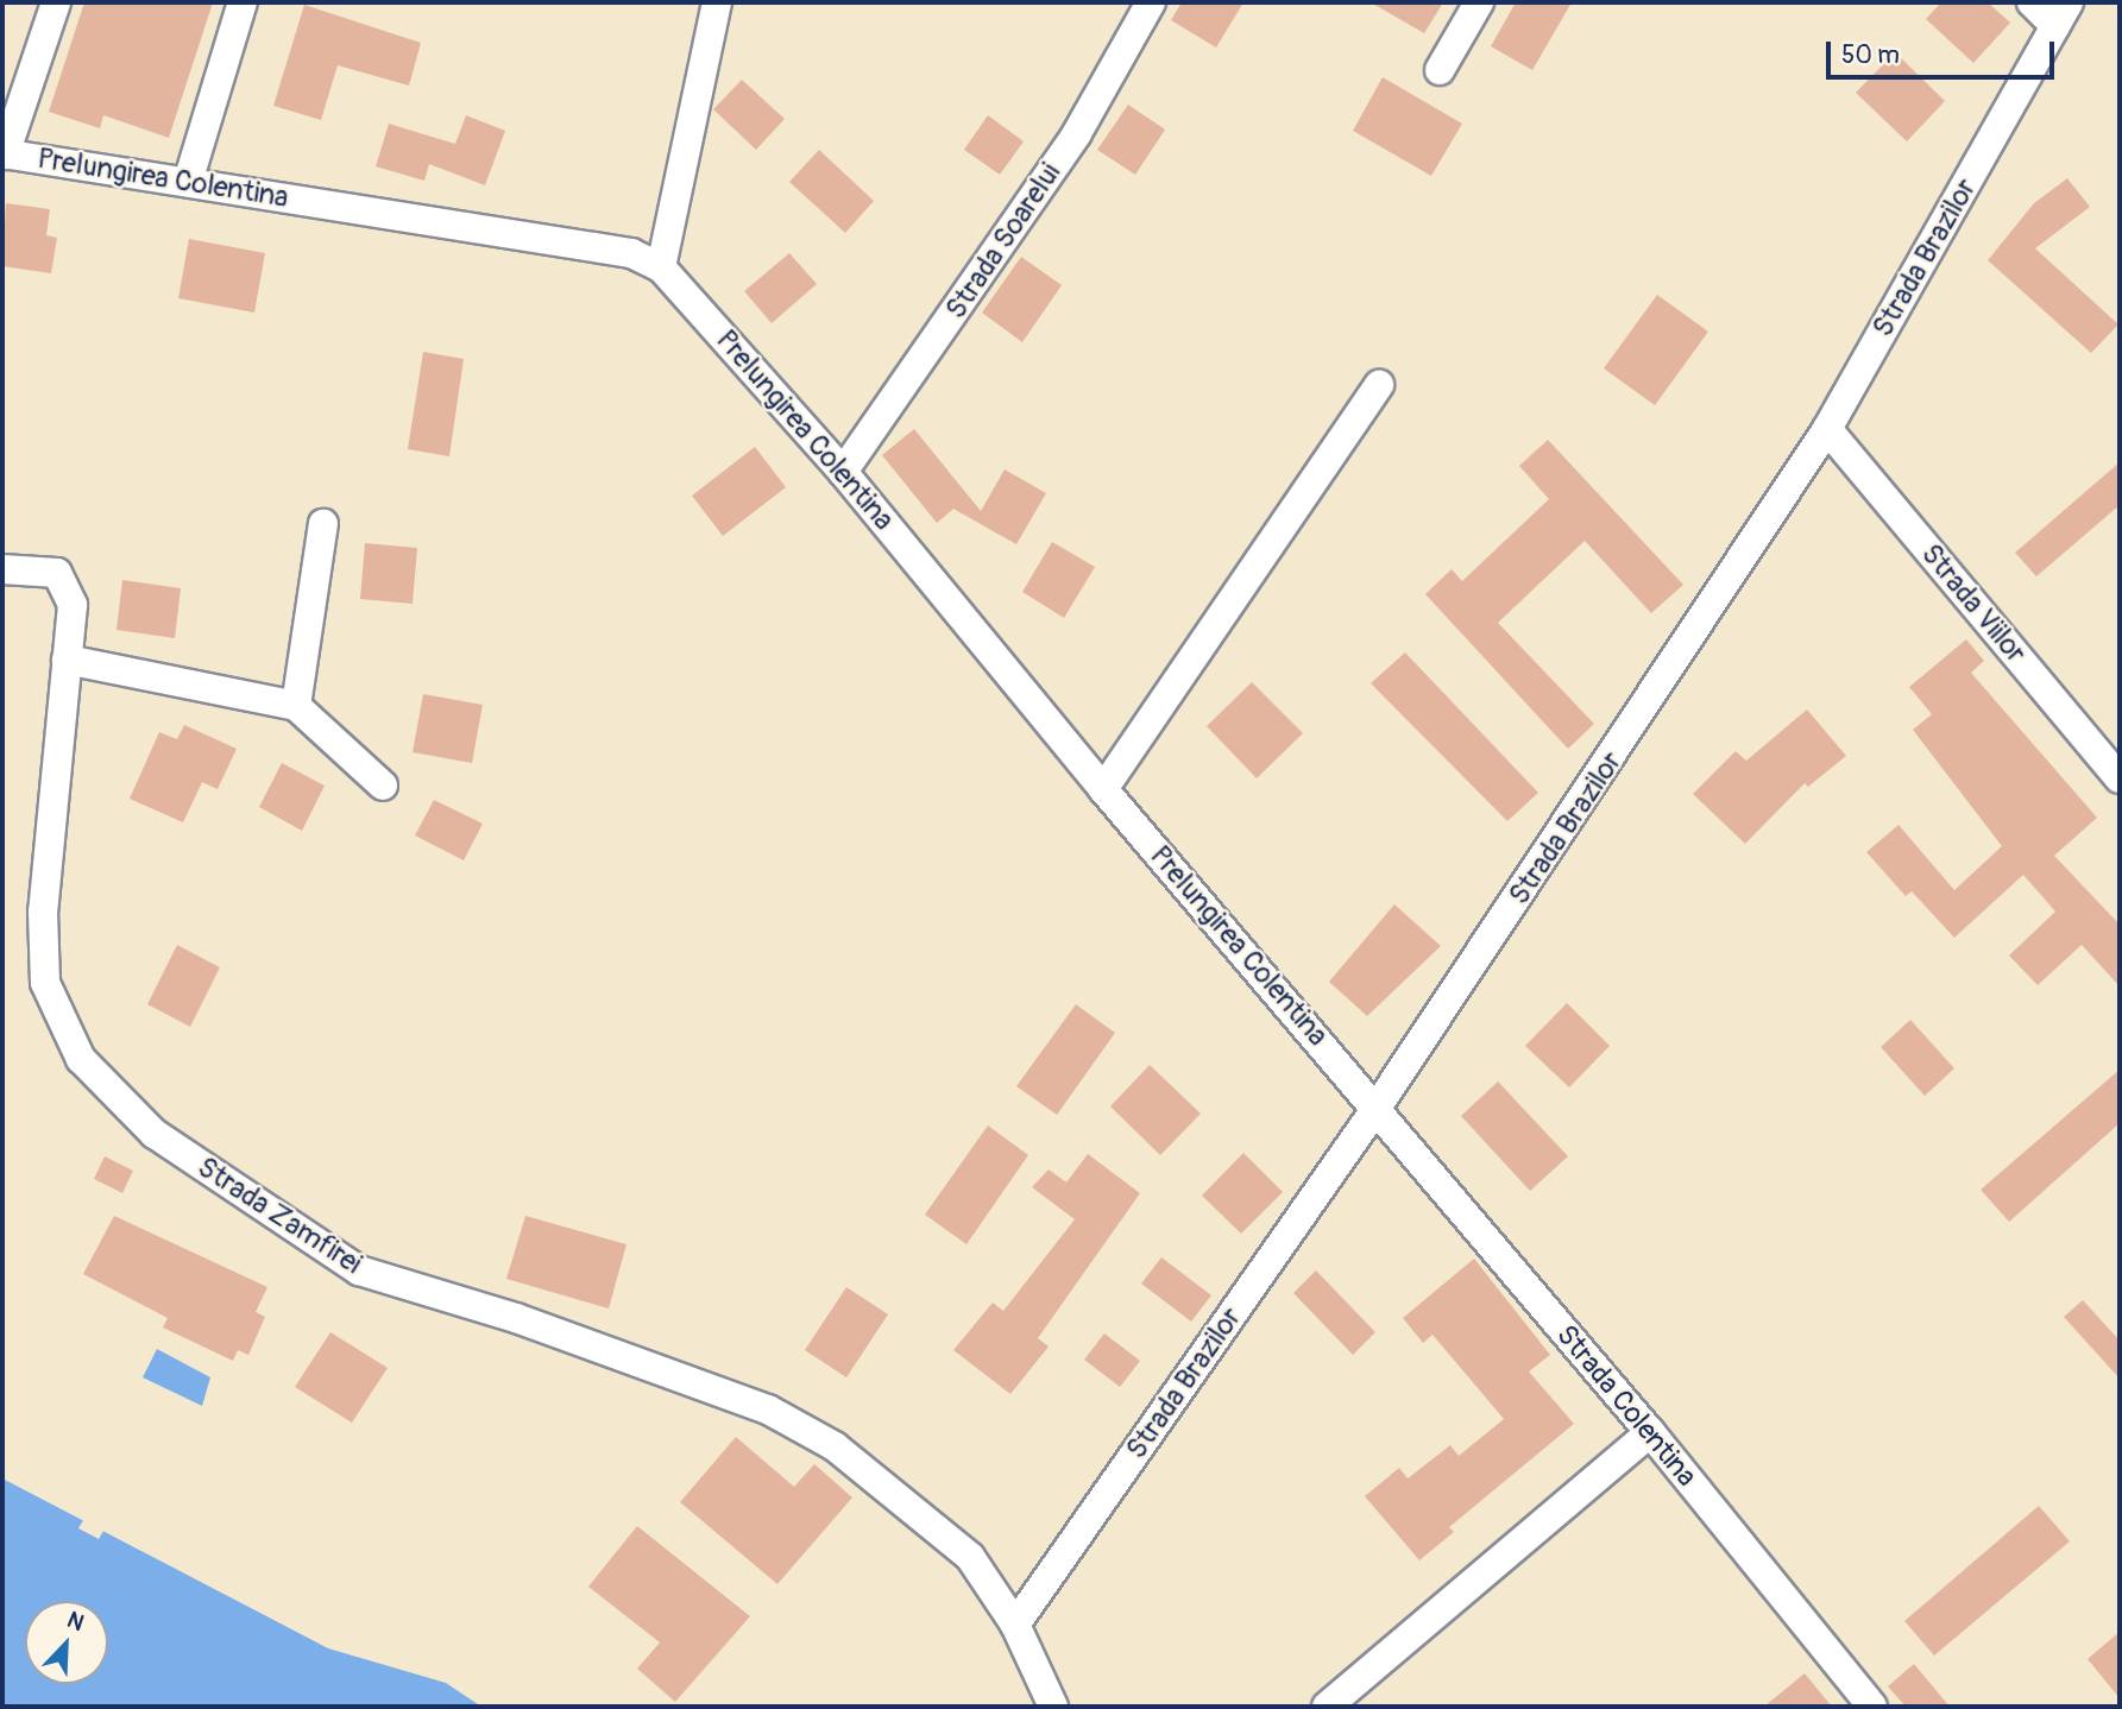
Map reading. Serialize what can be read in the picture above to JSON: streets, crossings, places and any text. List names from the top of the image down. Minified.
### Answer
{"streets":{"street":["Prelungirea Colentina","Strada Soarelui","Strada Brazilor","Strada Viilor","Strada Zamfirei","Strada Colentina"]},"crossings":[["Prelungirea Colentina","Strada Soarelui"],["Prelungirea Colentina","Strada Brazilor"],["Prelungirea Colentina","Strada Colentina"],["Strada Brazilor","Strada Viilor"],["Strada Brazilor","Strada Zamfirei"],["Strada Brazilor","Strada Colentina"]],"scale_bar":"50 m","north":"top right"}
